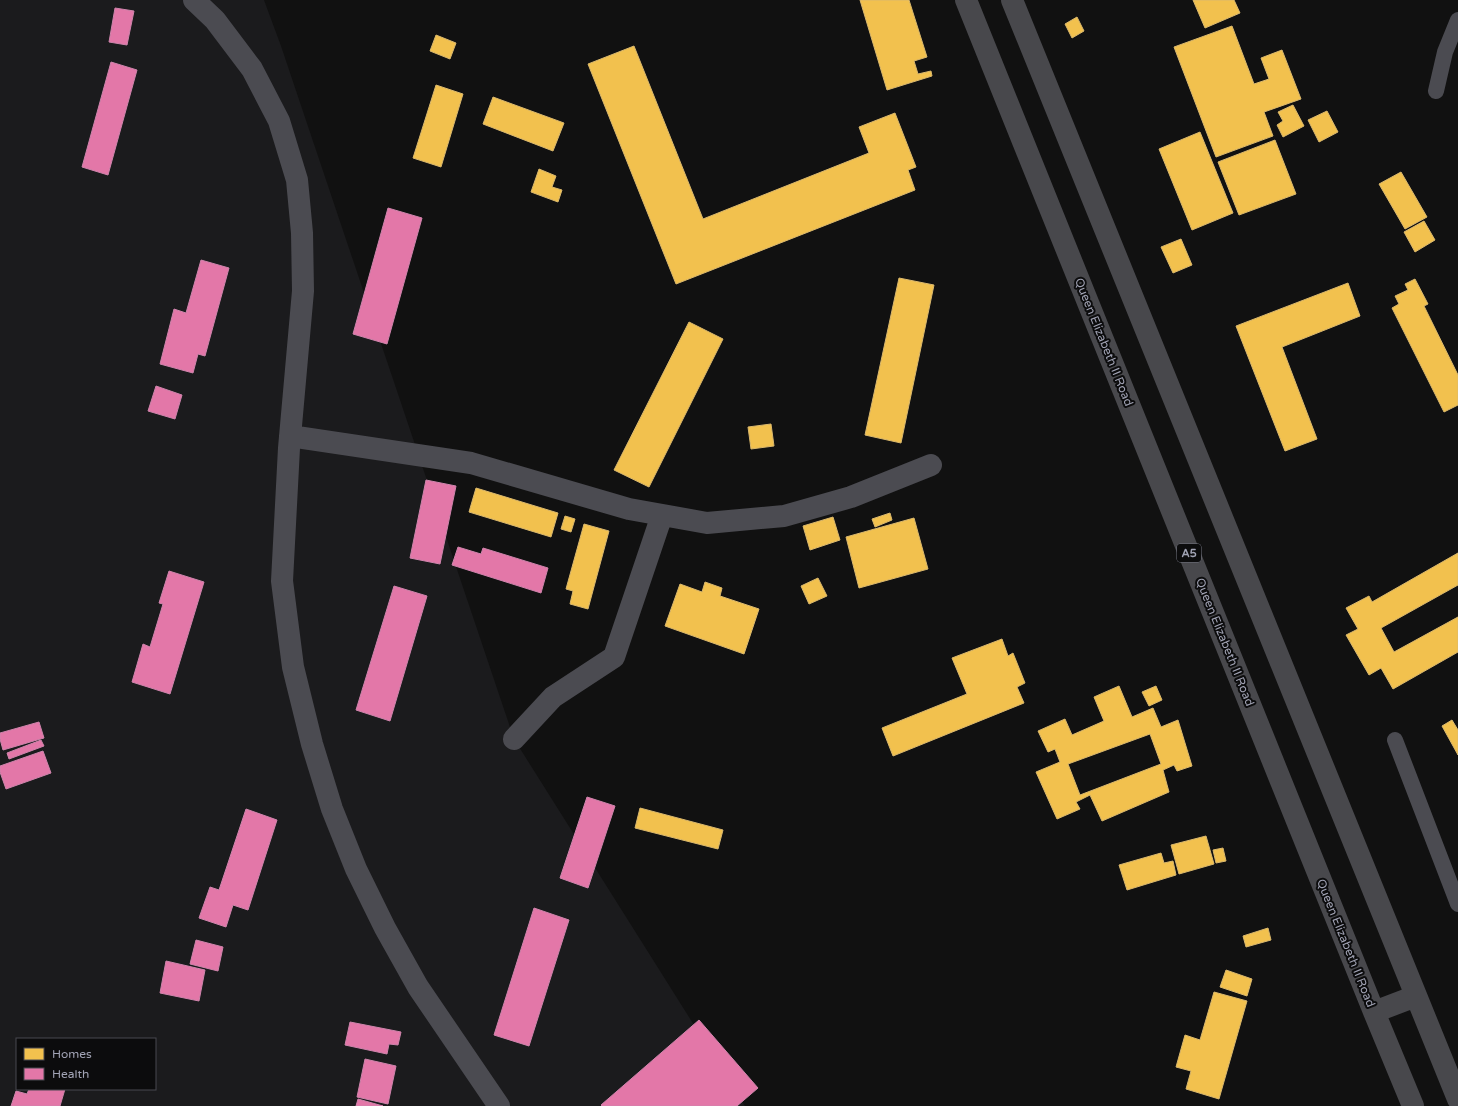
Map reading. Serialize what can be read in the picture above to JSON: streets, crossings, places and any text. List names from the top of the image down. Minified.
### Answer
{"streets":{"highway":["Queen Elizabeth II Road","A5"]},"legend":["Homes","Health"]}
